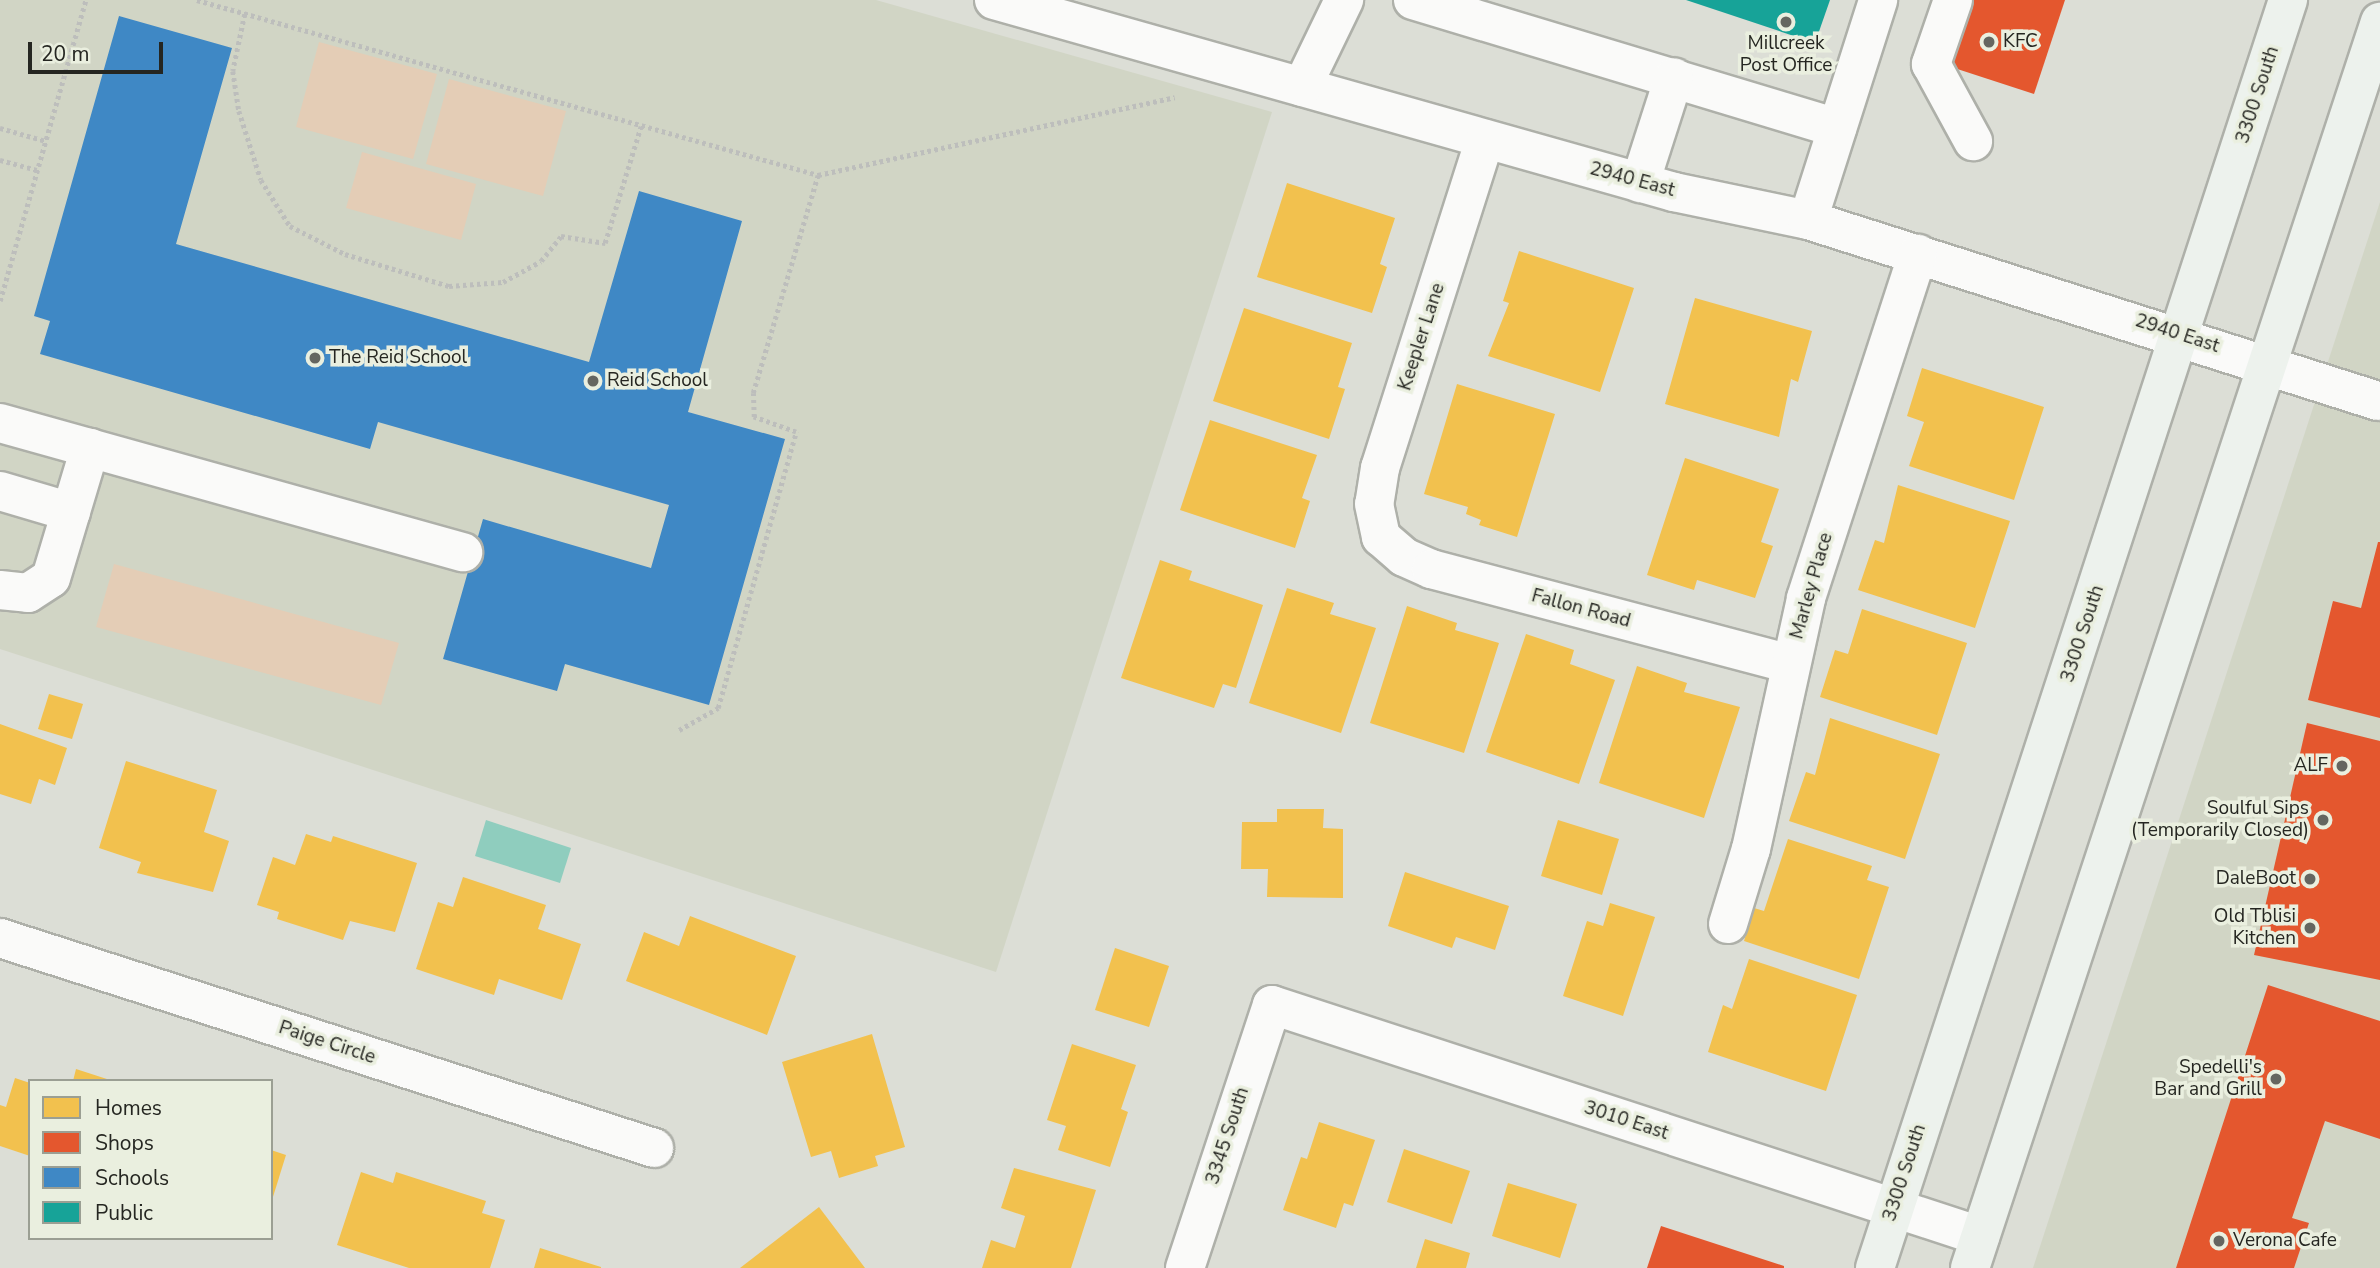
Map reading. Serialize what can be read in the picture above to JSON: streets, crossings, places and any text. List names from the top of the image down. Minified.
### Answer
{"streets":{"main road":["3300 South"],"street":["2940 East","Keepler Lane","Marley Place","Fallon Road","Paige Circle","3010 East","3345 South"]},"crossings":[["3300 South","2940 East"],["3300 South","3010 East"],["2940 East","Keepler Lane"],["2940 East","Marley Place"],["Keepler Lane","Fallon Road"],["Marley Place","Fallon Road"],["3010 East","3345 South"]],"places":["Millcreek Post Office","KFC","The Reid School","Reid School","ALF","Soulful Sips (Temporarily Closed)","DaleBoot","Old Tblisi Kitchen","Spedelli's Bar and Grill","Verona Cafe"],"legend":["Homes","Shops","Schools","Public"],"scale_bar":"20 m"}
